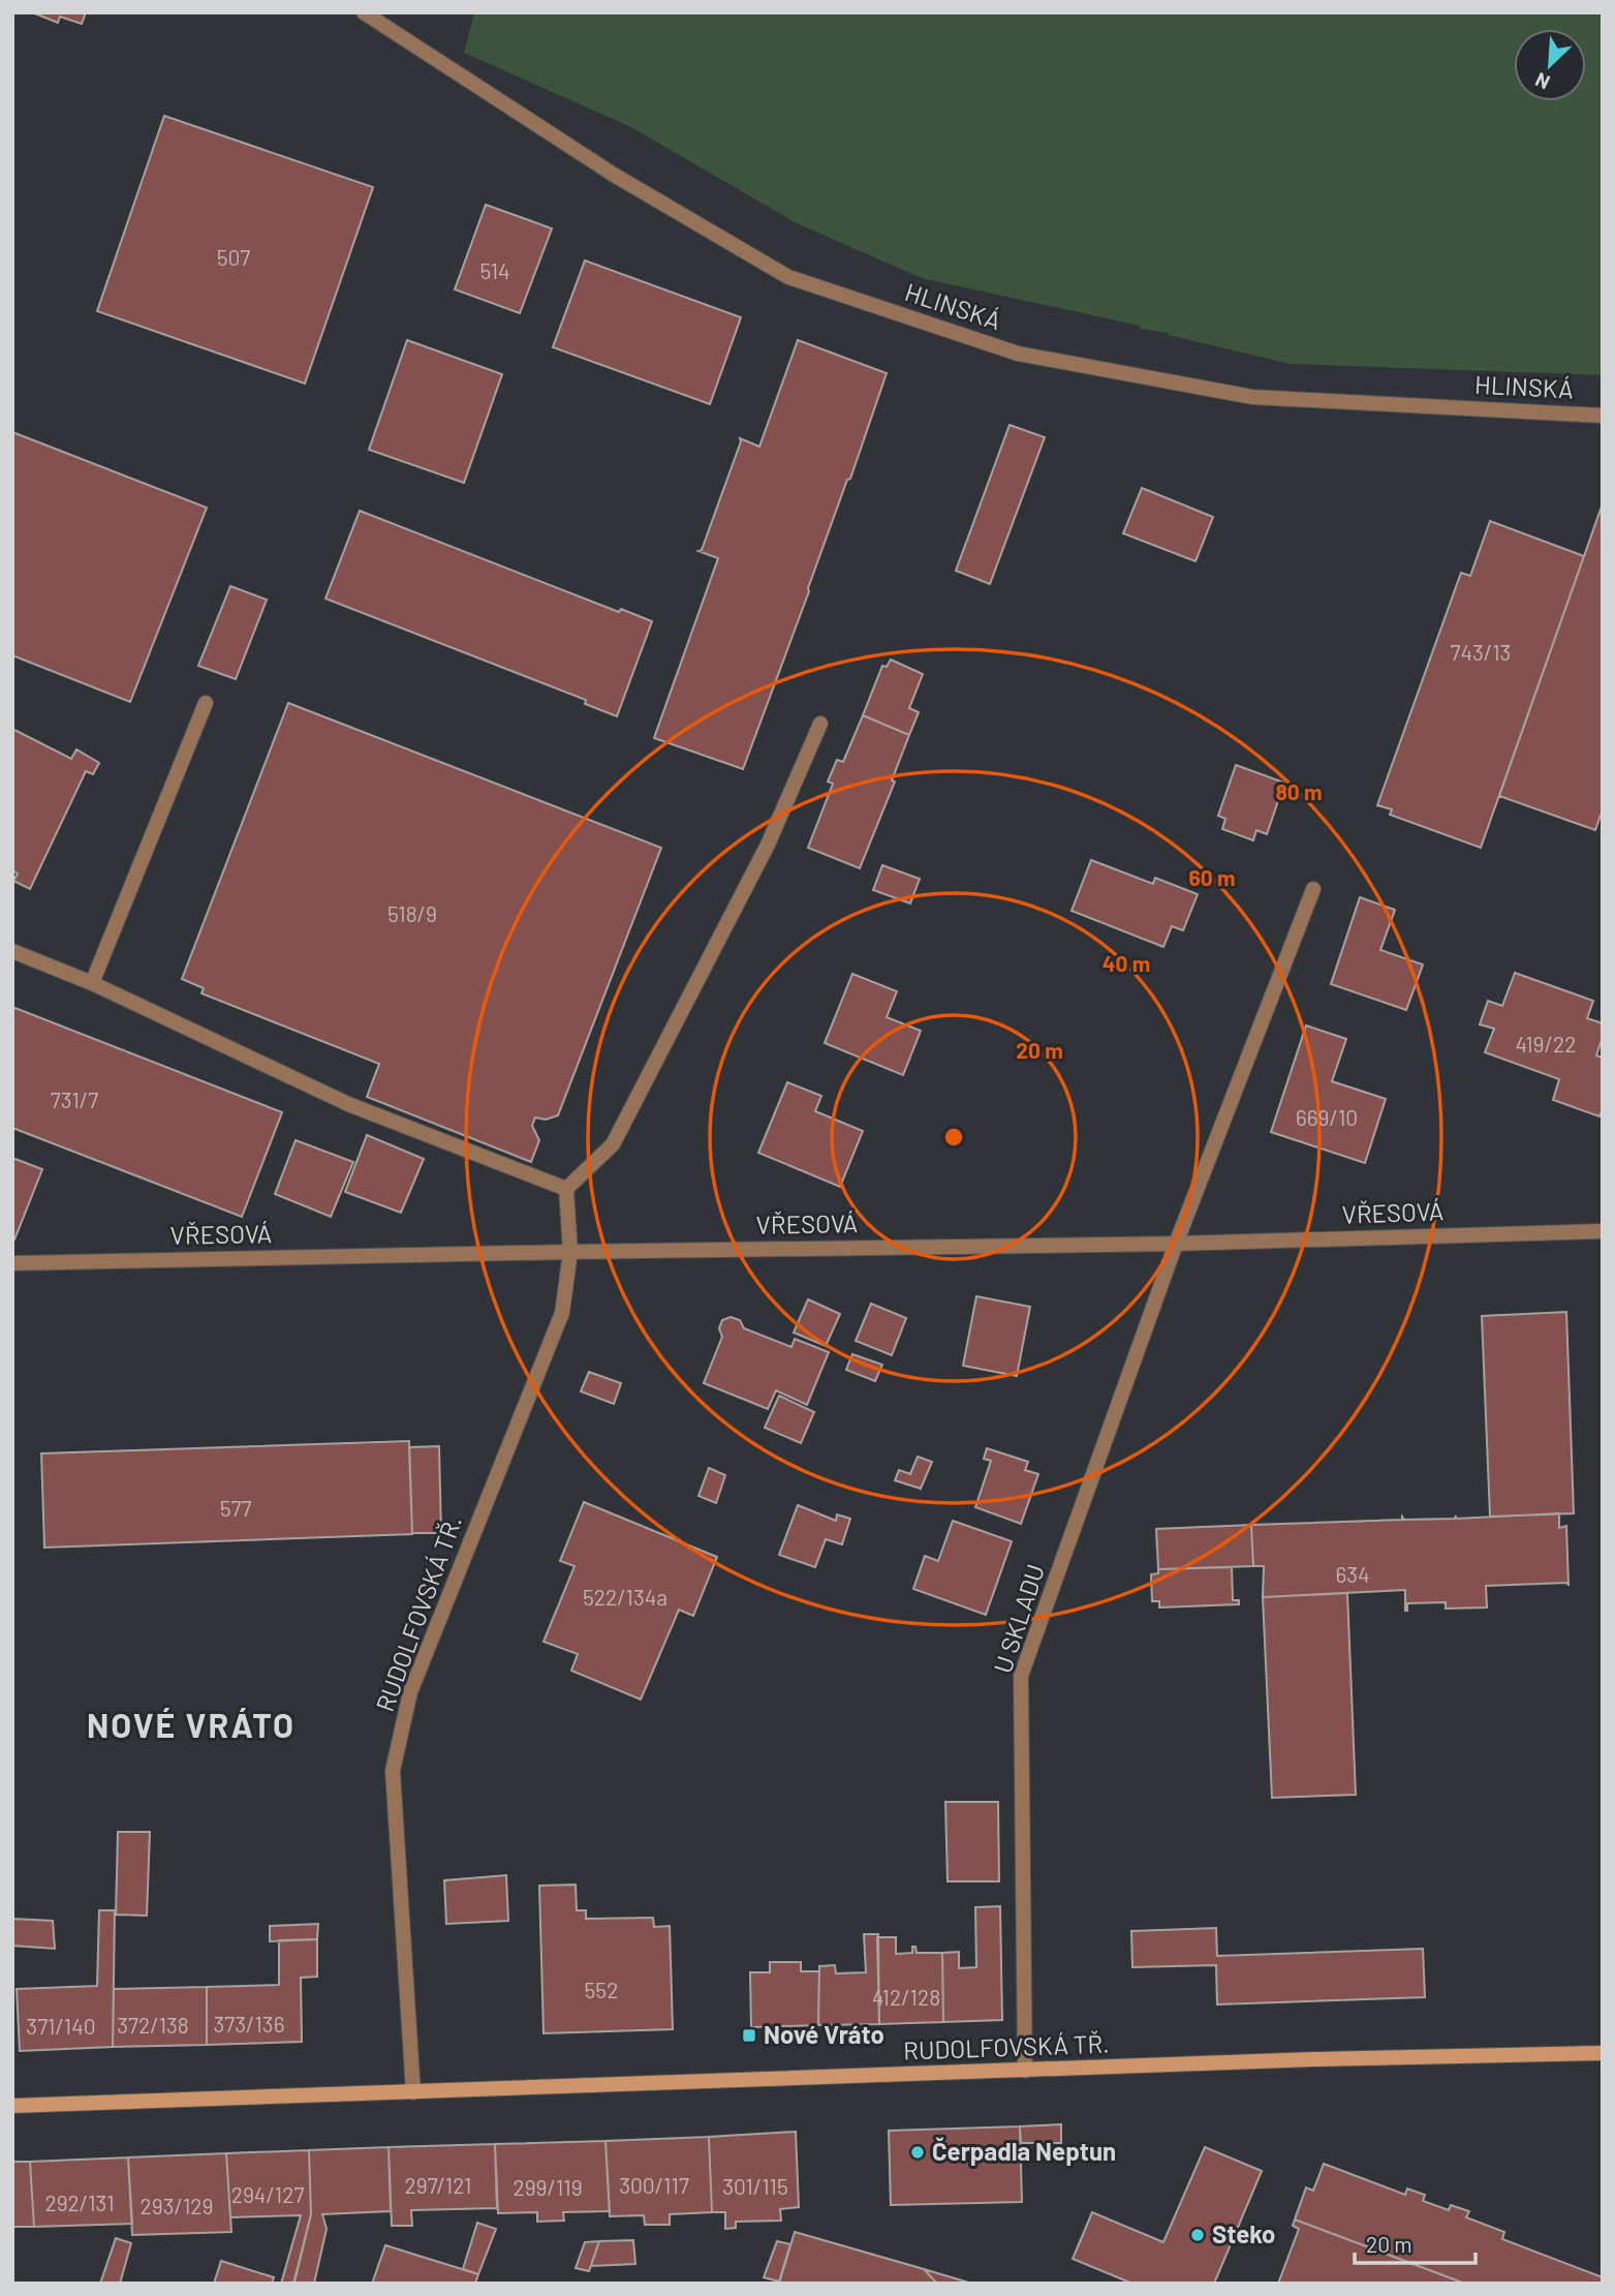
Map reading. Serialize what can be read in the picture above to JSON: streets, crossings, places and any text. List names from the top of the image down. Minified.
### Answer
{"streets":{"main road":["RUDOLFOVSKÁ TŘ."],"street":["HLINSKÁ","VŘESOVÁ","U SKLADU"]},"crossings":[["VŘESOVÁ","RUDOLFOVSKÁ TŘ."],["VŘESOVÁ","U SKLADU"],["RUDOLFOVSKÁ TŘ.","U SKLADU"]],"districts":["NOVÉ VRÁTO"],"places":{"transit":["Nové Vráto"],"other":["Čerpadla Neptun","Steko"]},"house_numbers":["507","514","743/13","518/9","419/22","731/7","669/10","577","634","522/134a","552","412/128","373/136","372/138","371/140","297/121","300/117","301/115","299/119","294/127","292/131","293/129"],"scale_bar":"20 m","north":"bottom left","rings":["80 m","60 m","40 m","20 m"]}
